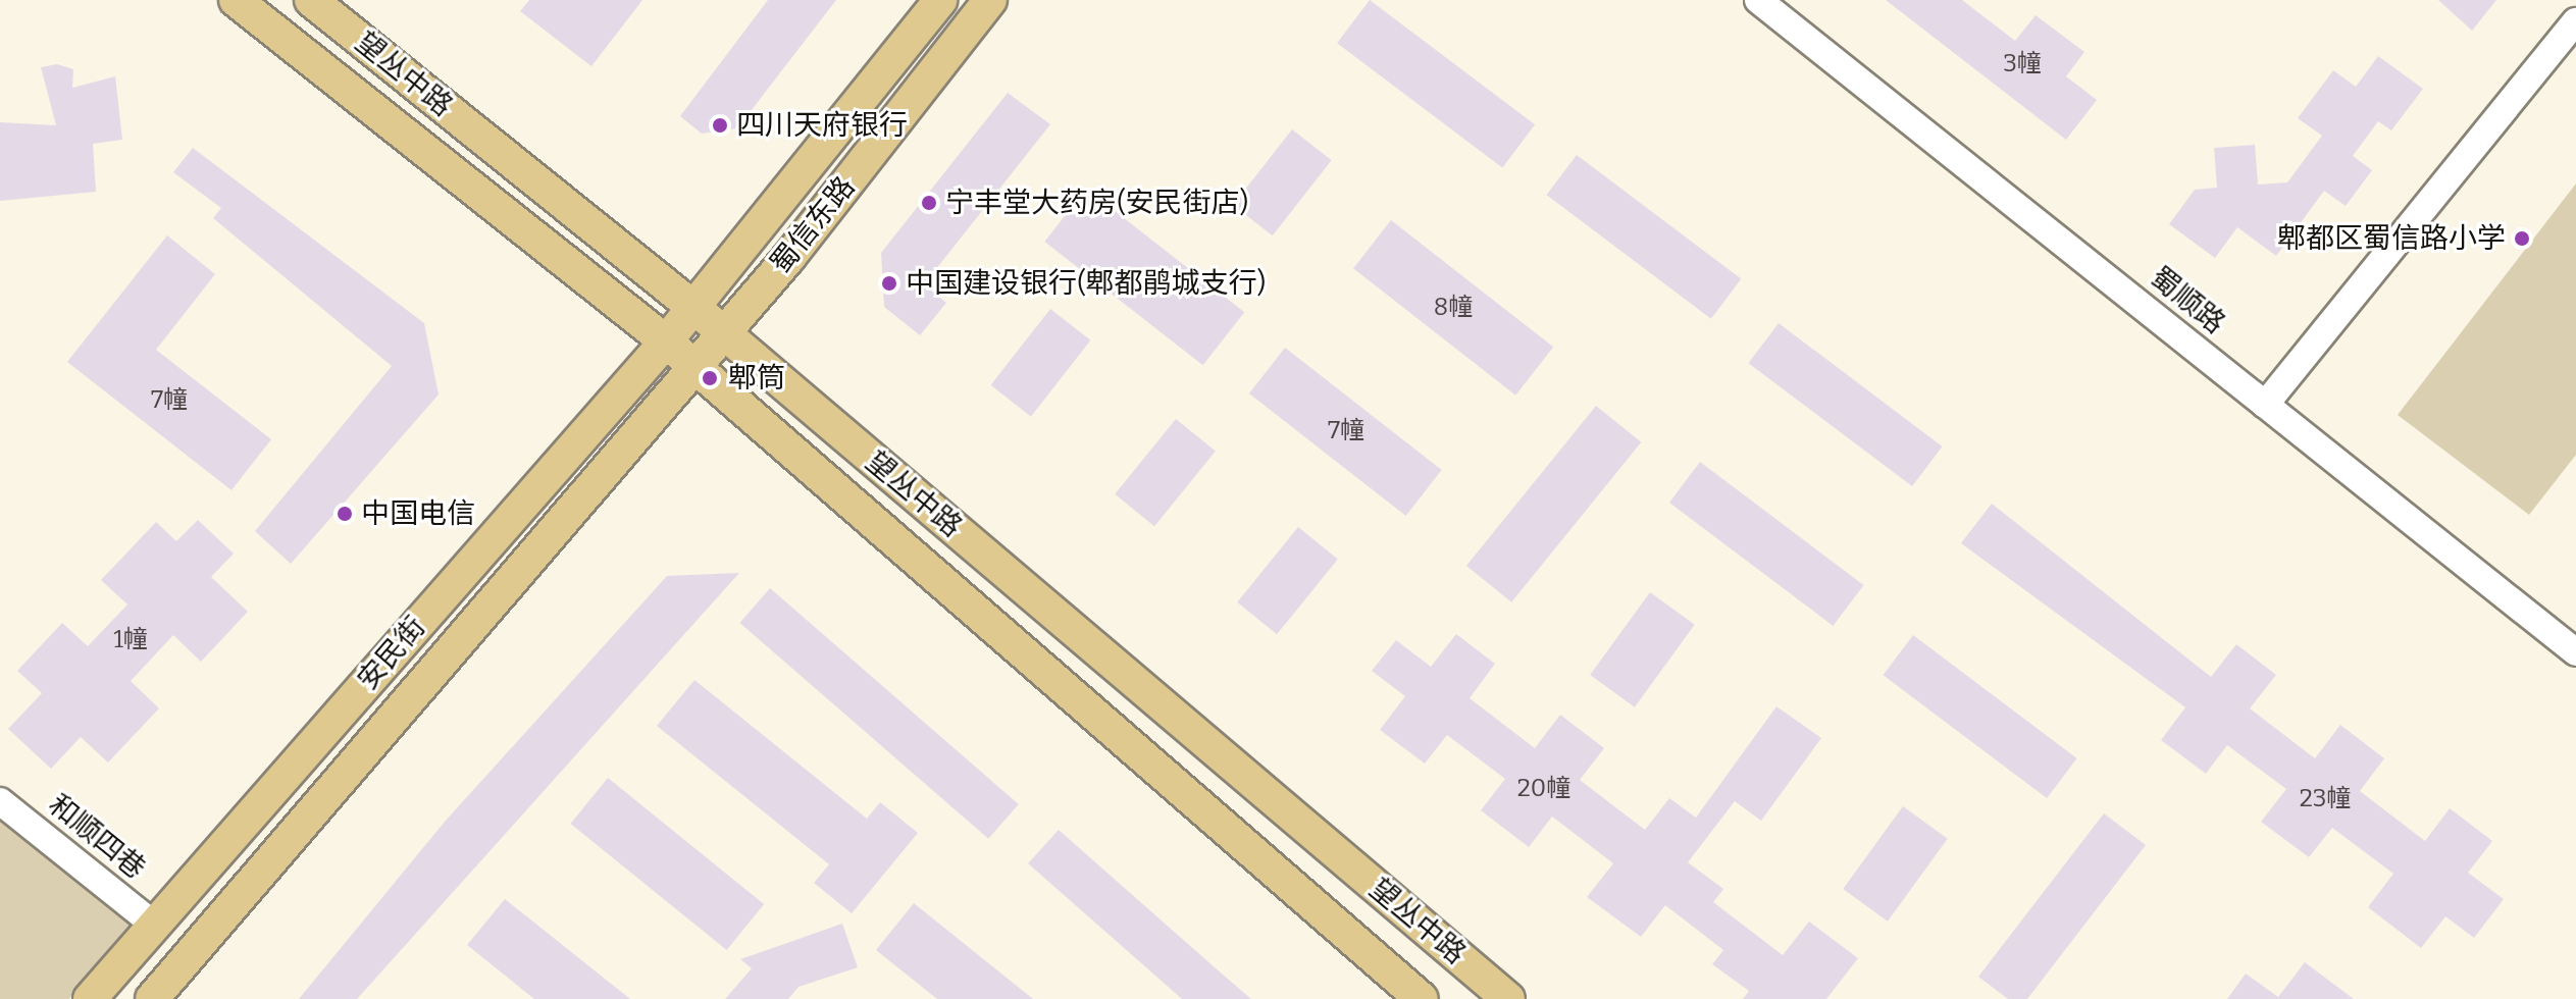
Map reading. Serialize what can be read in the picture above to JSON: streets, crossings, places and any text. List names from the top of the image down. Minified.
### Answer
{"streets":{"main road":["望丛中路","蜀信东路","安民街"],"street":["蜀顺路","和顺四巷"]},"crossings":[["望丛中路","蜀信东路"],["望丛中路","安民街"],["蜀信东路","安民街"],["安民街","和顺四巷"]],"places":["四川天府银行","宁丰堂大药房(安民街店)","郫都区蜀信路小学","中国建设银行(郫都鹃城支行)","郫筒","中国电信"],"house_numbers":["3幢","8幢","7幢","7幢","1幢","20幢","23幢"]}
